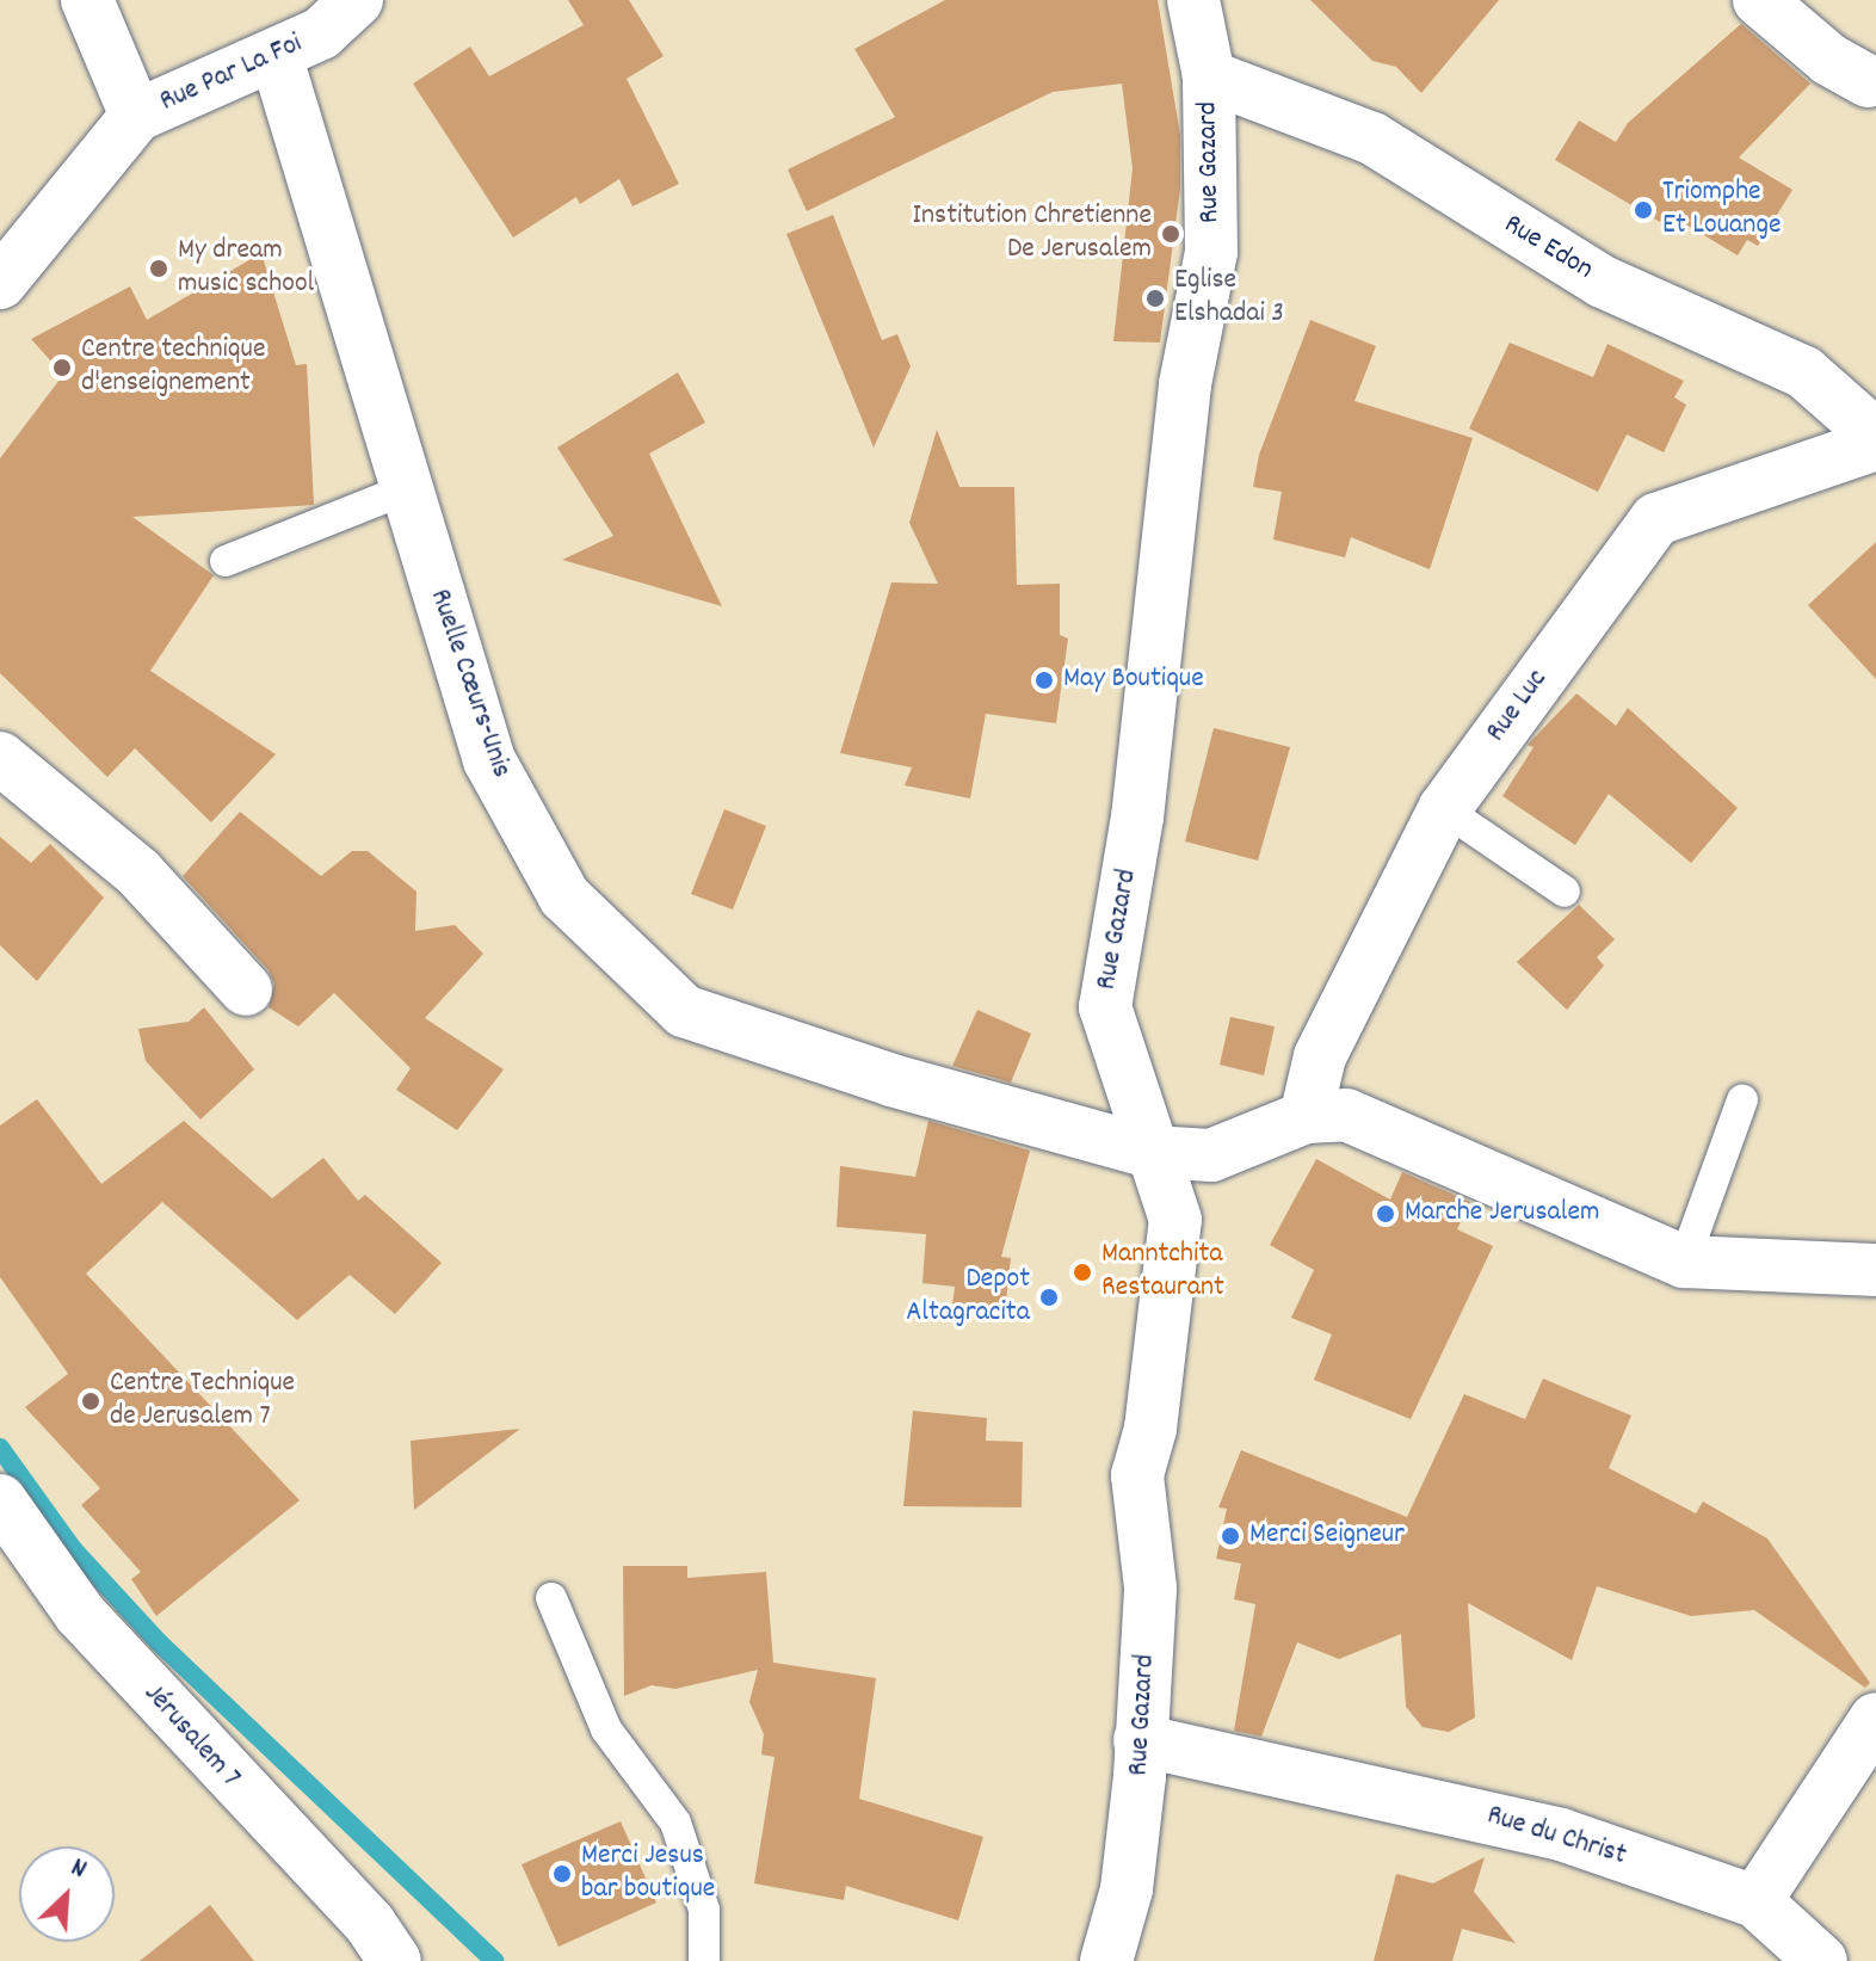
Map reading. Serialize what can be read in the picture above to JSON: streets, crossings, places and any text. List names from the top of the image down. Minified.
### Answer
{"streets":{"street":["Rue Par La Foi","Rue Gazard","Rue Edon","Ruelle Cœurs-Unis","Rue Luc","Jérusalem 7","Rue du Christ"]},"crossings":[["Rue Par La Foi","Ruelle Cœurs-Unis"],["Rue Gazard","Rue Edon"],["Rue Gazard","Ruelle Cœurs-Unis"],["Rue Gazard","Rue du Christ"],["Ruelle Cœurs-Unis","Rue Luc"]],"places":["Triomphe Et Louange","Institution Chretienne De Jerusalem","My dream music school","Eglise Elshadai 3","Centre technique d'enseignement","May Boutique","Marche Jerusalem","Manntchita Restaurant","Depot Altagracita","Centre Technique de Jerusalem 7","Merci Seigneur","Merci Jesus bar boutique"],"north":"top right"}
